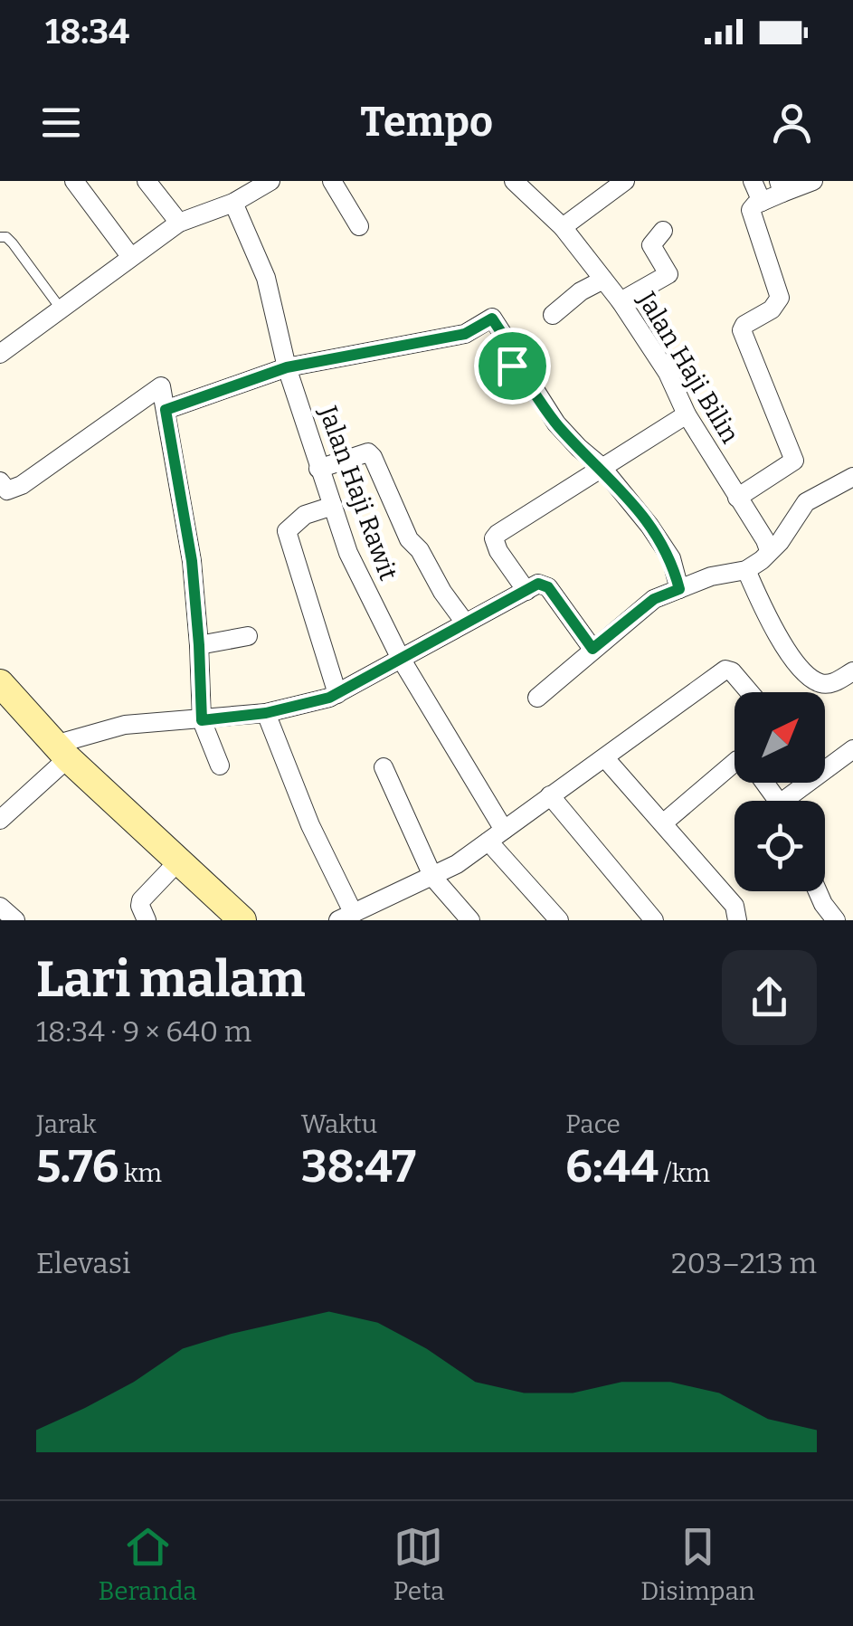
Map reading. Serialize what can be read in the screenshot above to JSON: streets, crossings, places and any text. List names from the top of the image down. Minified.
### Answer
{"streets":{"street":["Jalan Haji Bilin","Jalan Haji Rawit"]},"north":"top right","page":{"status":"18:34","header":"Tempo","heading":["Lari malam","18:34 · 9 × 640 m"],"stats":[["Jarak","5.76 km"],["Waktu","38:47"],["Pace","6:44 /km"]],"chart":["Elevasi","203–213 m"],"tabs":["Beranda","Peta","Disimpan"]}}
